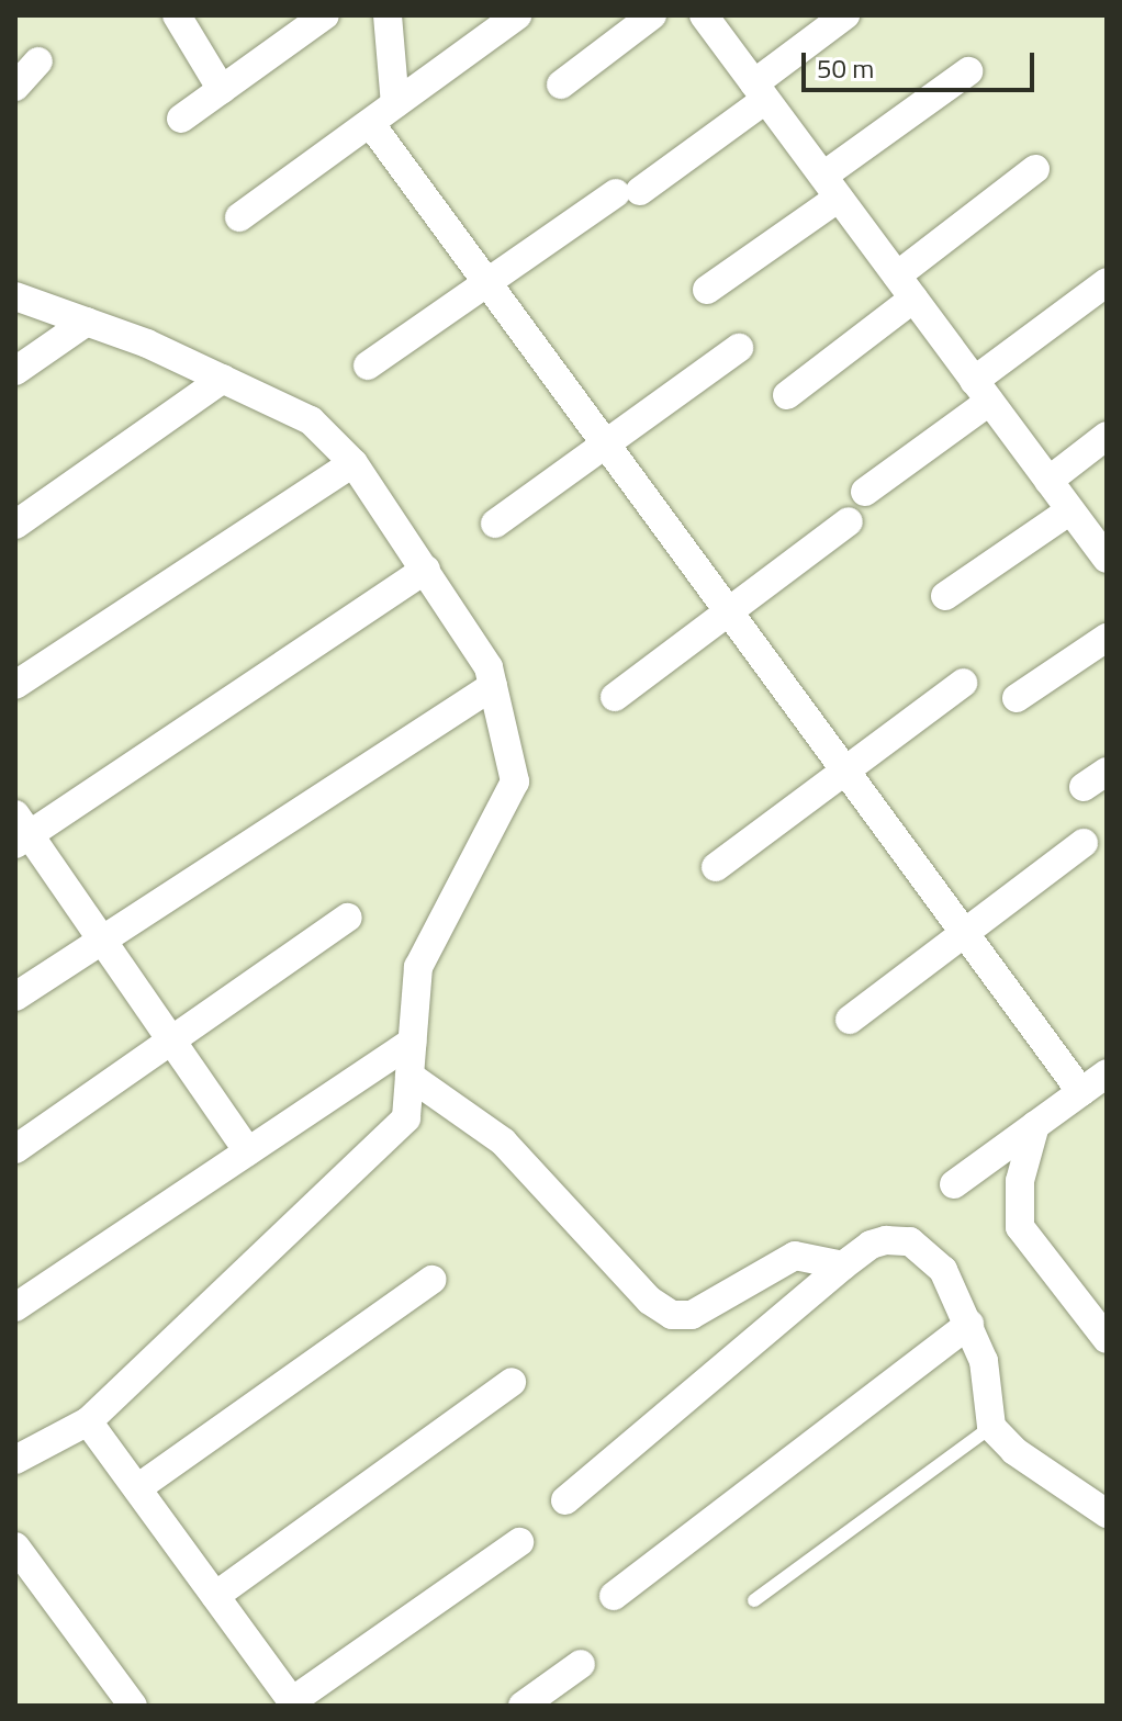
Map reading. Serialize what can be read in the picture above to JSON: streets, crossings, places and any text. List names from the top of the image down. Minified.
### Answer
{"scale_bar":"50 m"}
